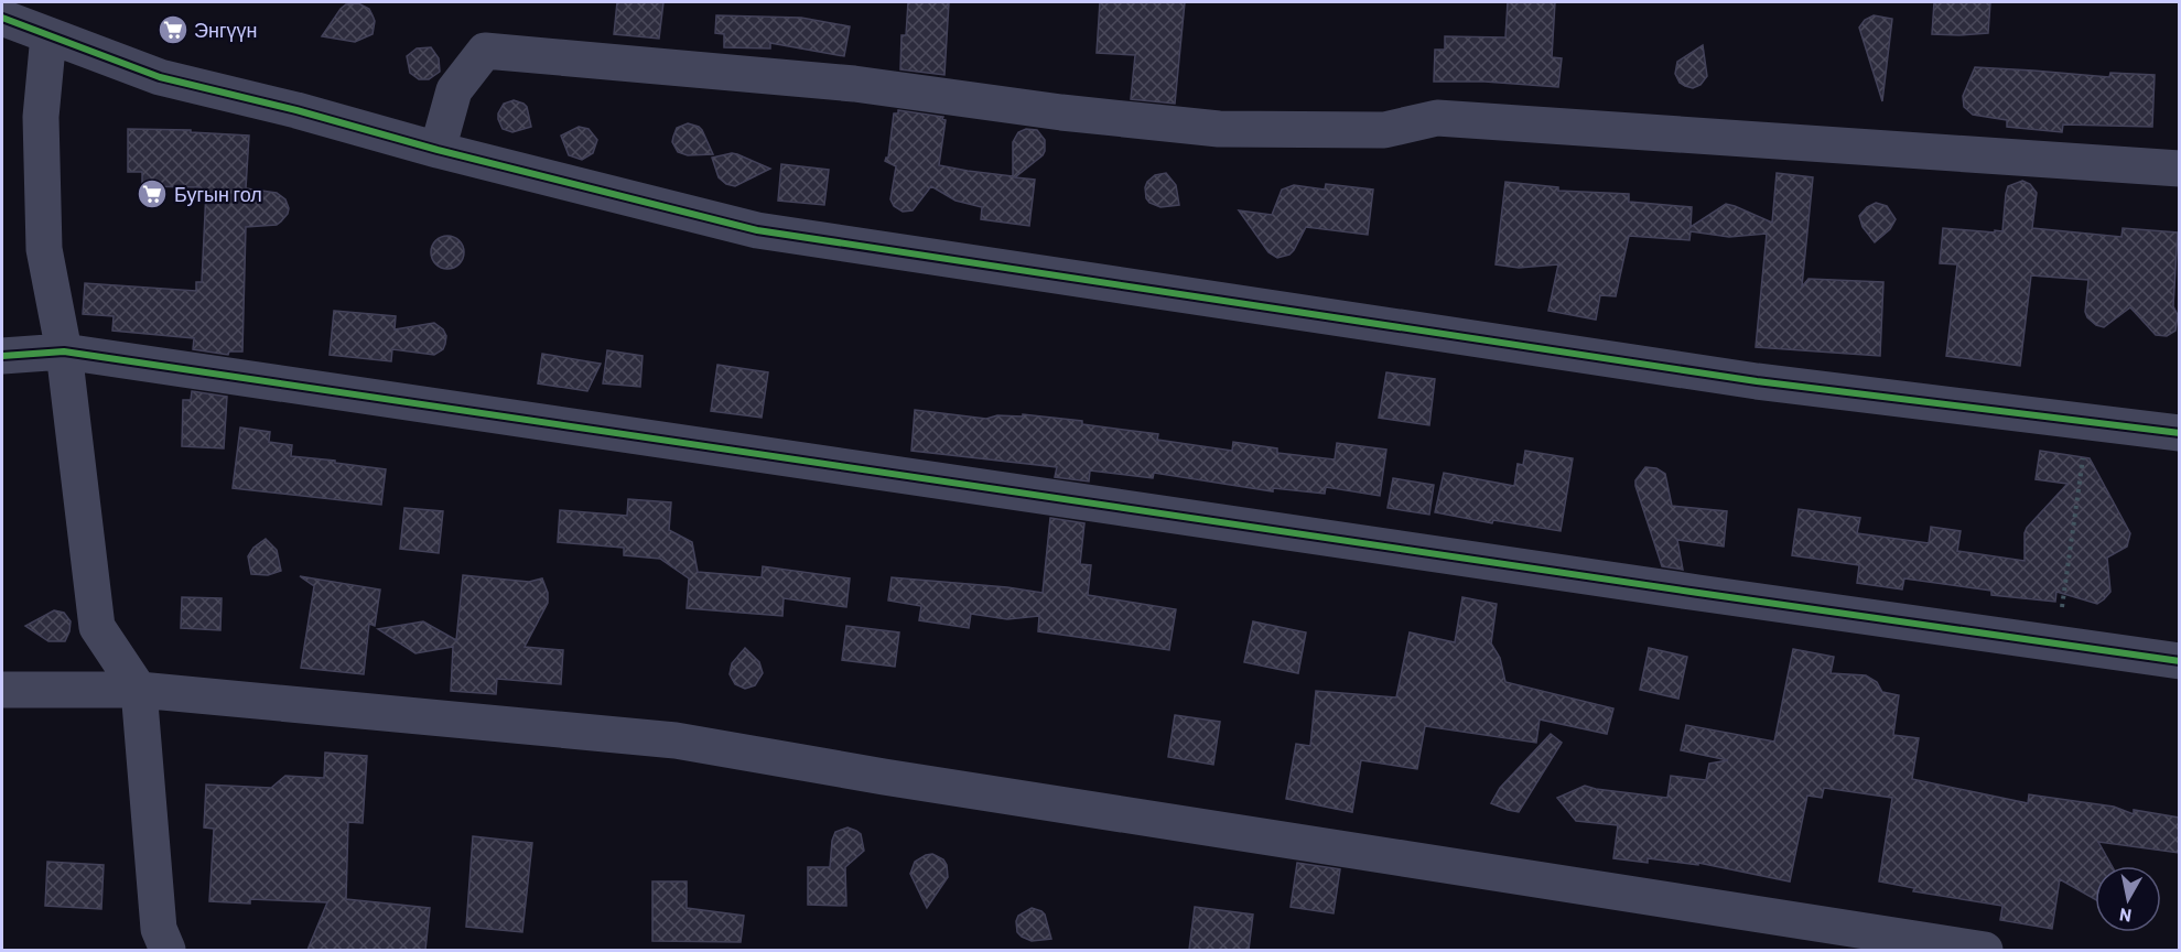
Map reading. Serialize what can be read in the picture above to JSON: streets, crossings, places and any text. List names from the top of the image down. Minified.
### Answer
{"places":{"supermarket":["Энгүүн","Бугын гол"]},"north":"bottom"}
